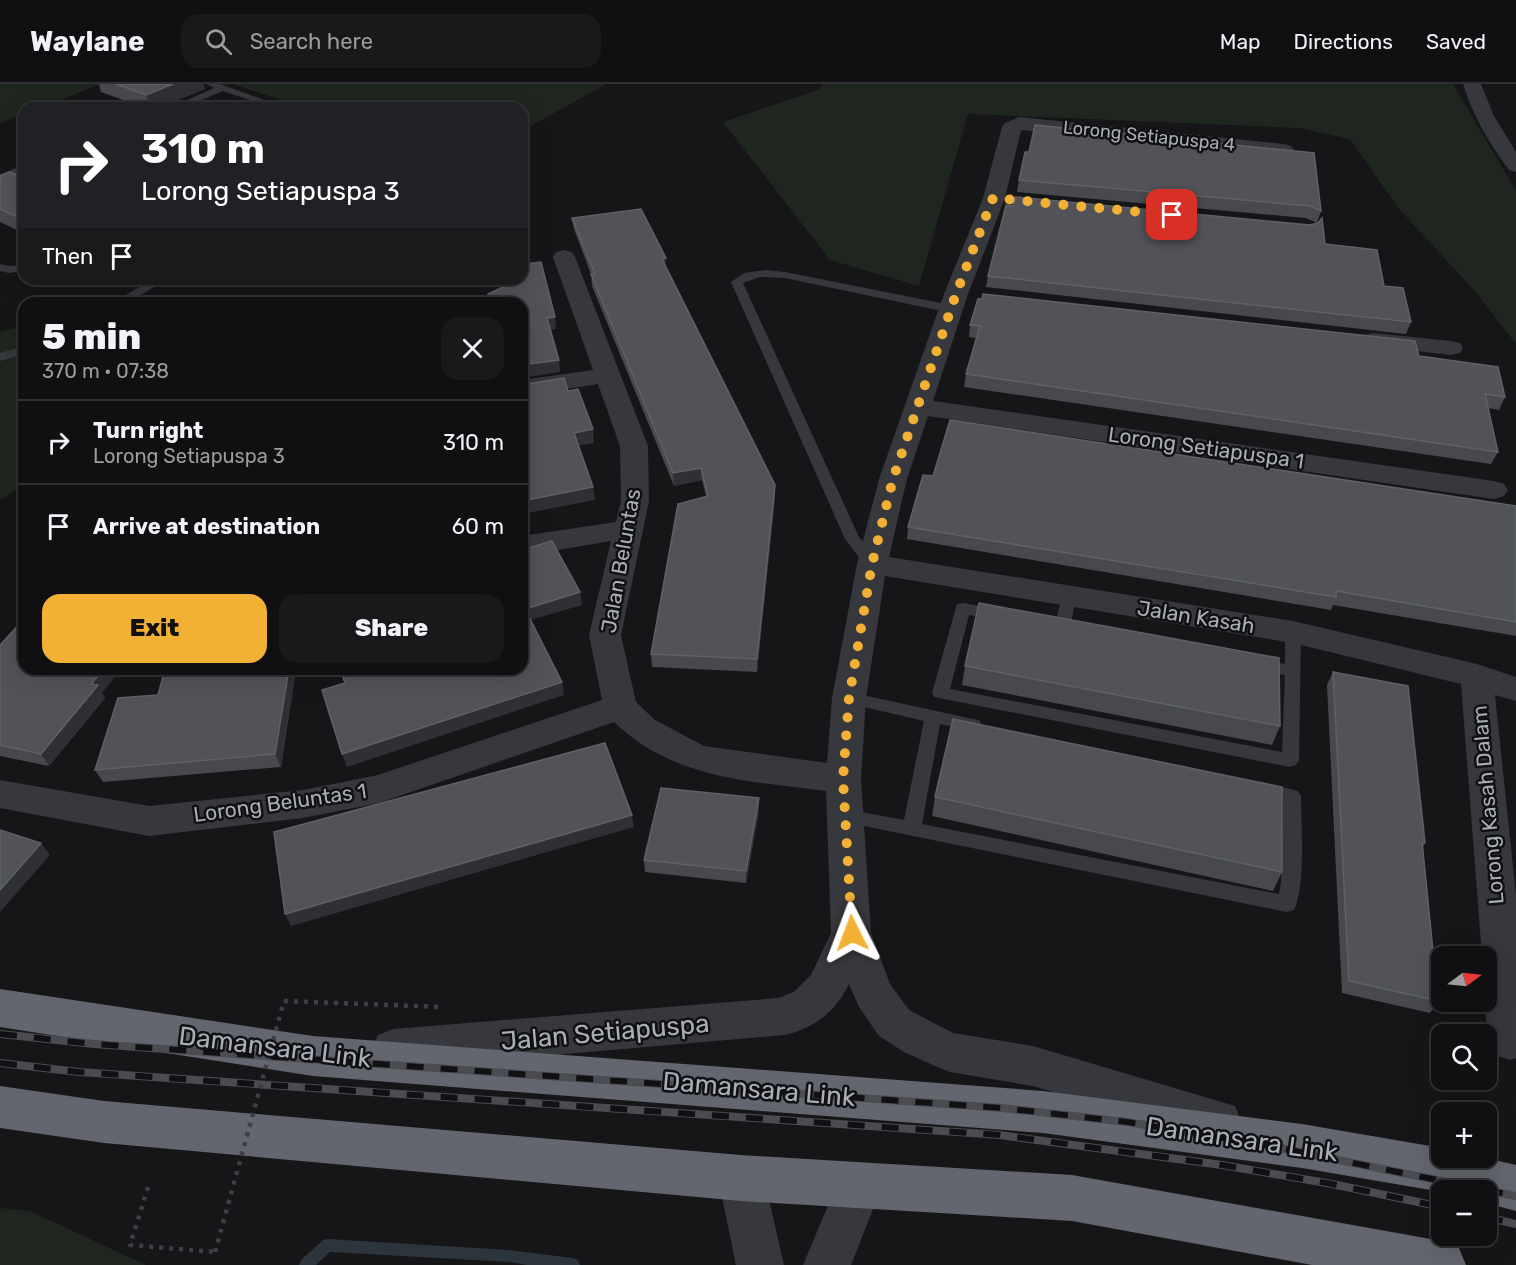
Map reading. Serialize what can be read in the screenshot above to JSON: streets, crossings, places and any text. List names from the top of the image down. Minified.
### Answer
{"streets":{"highway":["Damansara Link"],"street":["Lorong Setiapuspa 4","Lorong Setiapuspa 1","Jalan Beluntas","Jalan Kasah","Lorong Beluntas 1","Lorong Kasah Dalam","Jalan Setiapuspa"]},"crossings":[["Lorong Setiapuspa 4","Jalan Setiapuspa"],["Lorong Setiapuspa 1","Jalan Setiapuspa"],["Jalan Beluntas","Lorong Beluntas 1"],["Jalan Kasah","Lorong Kasah Dalam"],["Jalan Kasah","Jalan Setiapuspa"],["Jalan Setiapuspa","Damansara Link"]],"north":"right","page":{"header":"Waylane","search":"Search here","nav":["Map","Directions","Saved"],"turn":["310 m","Lorong Setiapuspa 3"],"then":"Then","heading":["5 min","370 m · 07:38"],"list":[{"name":"Turn right","note":"Lorong Setiapuspa 3","value":"310 m"},{"name":"Arrive at destination","value":"60 m"}],"buttons":["Exit","Share"],"map_buttons":["+","−"]}}
